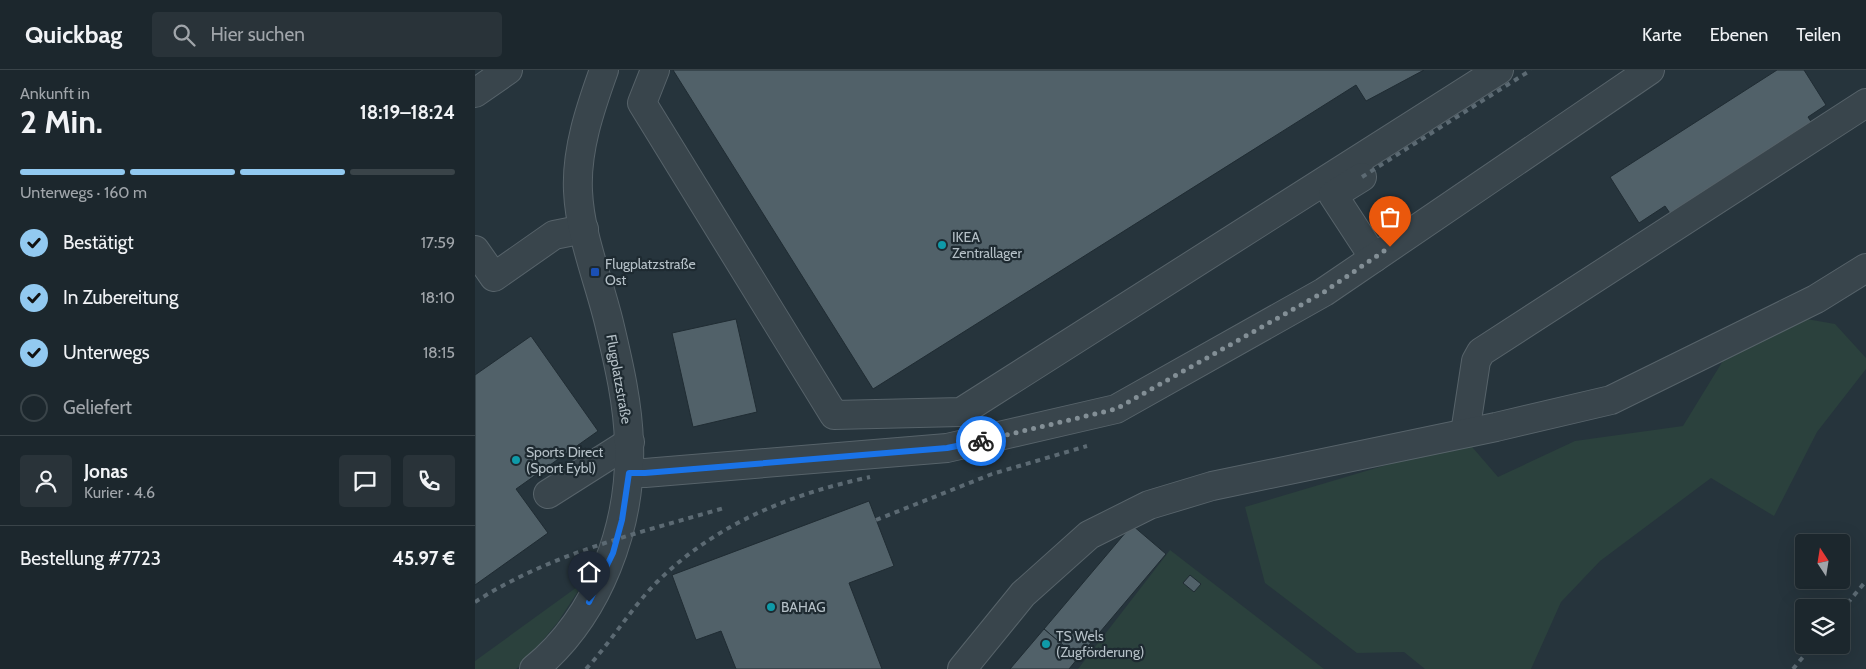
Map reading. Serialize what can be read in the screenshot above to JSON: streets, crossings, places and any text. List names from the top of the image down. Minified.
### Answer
{"streets":{"street":["Flugplatzstraße"]},"places":{"other":["IKEA Zentrallager","Sports Direct (Sport Eybl)","BAHAG","TS Wels (Zugförderung)"],"transit":["Flugplatzstraße Ost"]},"north":"top","page":{"header":"Quickbag","search":"Hier suchen","nav":["Karte","Ebenen","Teilen"],"heading":["2 Min.","Ankunft in","18:19–18:24"],"panel":["Jonas","Kurier · 4.6","Bestellung #7723","45.97 €"],"bar":"Unterwegs · 160 m","list":[["Bestätigt","17:59"],["In Zubereitung","18:10"],["Unterwegs","18:15"],"Geliefert"]}}
